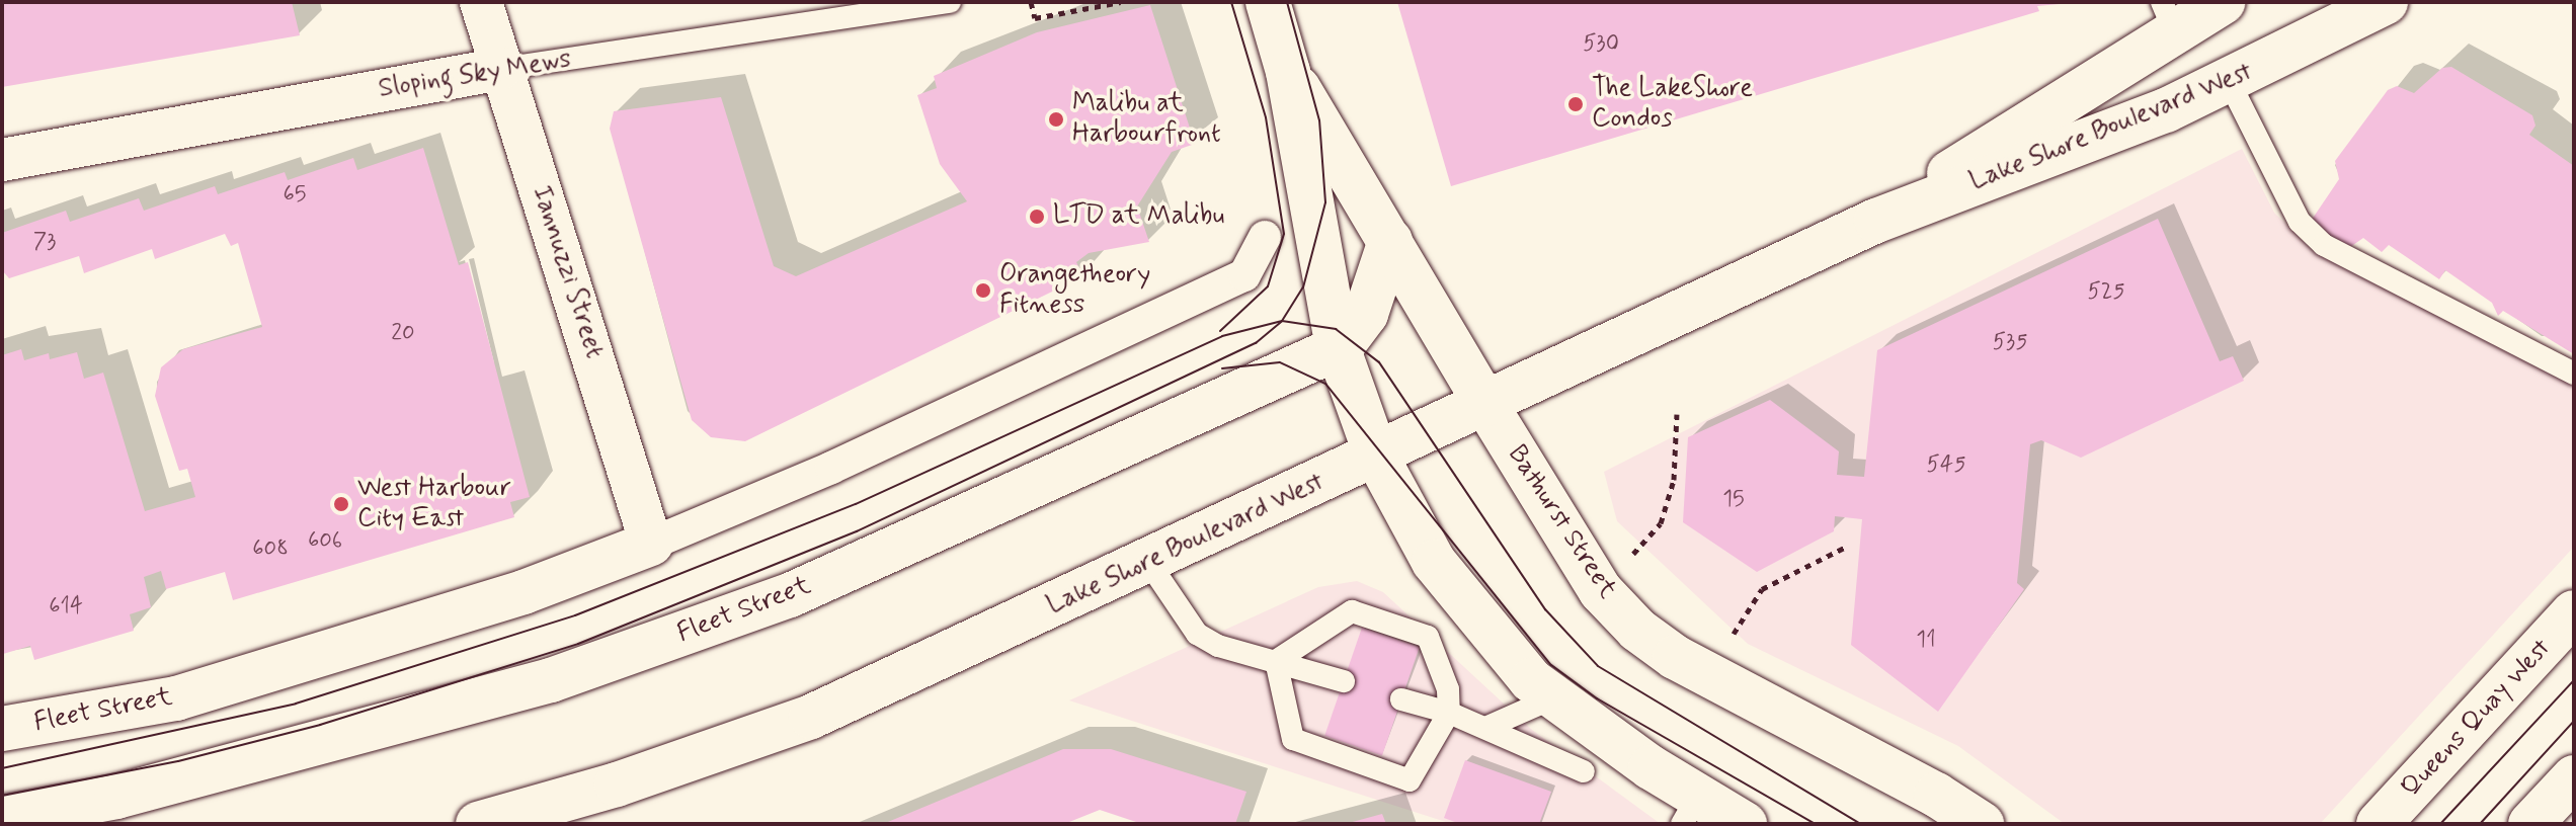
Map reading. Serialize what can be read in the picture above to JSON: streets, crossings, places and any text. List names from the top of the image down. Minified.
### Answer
{"streets":{"main road":["Lake Shore Boulevard West","Bathurst Street","Fleet Street","Queens Quay West"],"street":["Sloping Sky Mews","Iannuzzi Street"]},"crossings":[["Sloping Sky Mews","Iannuzzi Street"],["Lake Shore Boulevard West","Bathurst Street"],["Iannuzzi Street","Fleet Street"],["Bathurst Street","Fleet Street"]],"places":["The LakeShore Condos","Malibu at Harbourfront","LTD at Malibu","Orangetheory Fitness","West Harbour City East"],"house_numbers":["530","65","73","525","20","535","545","15","606","608","614","11"]}
